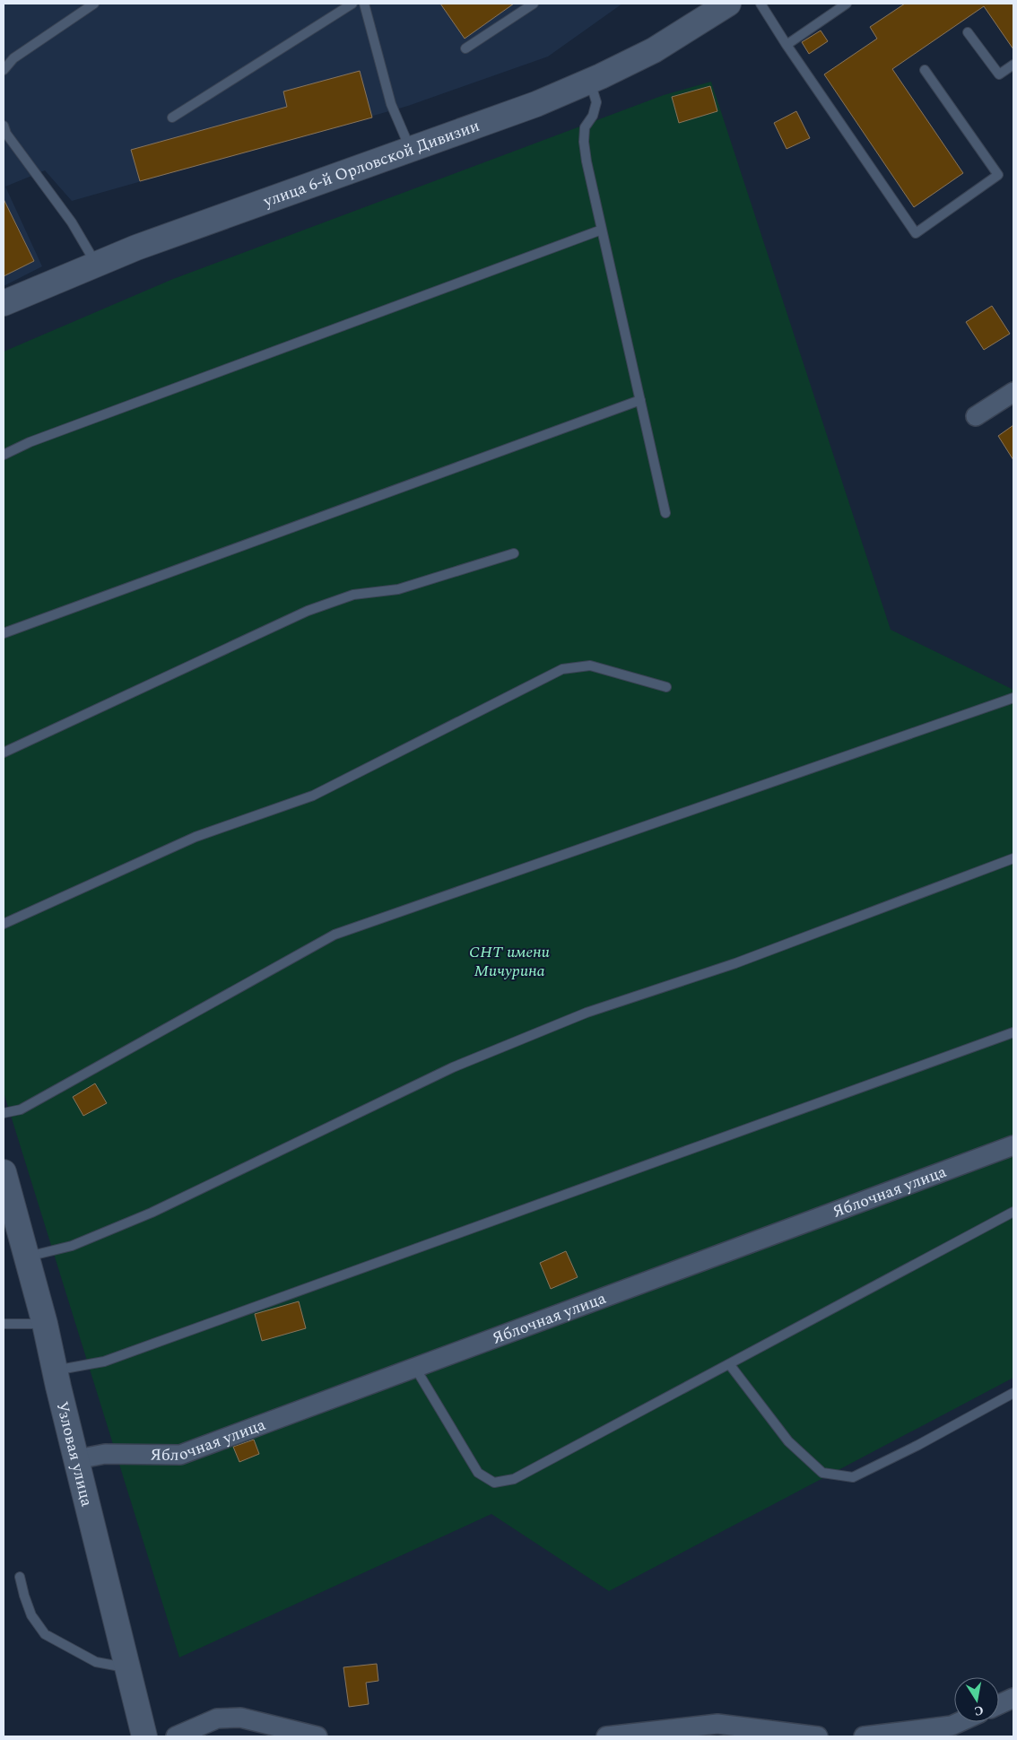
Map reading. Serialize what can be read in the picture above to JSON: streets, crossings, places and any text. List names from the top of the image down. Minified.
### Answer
{"streets":{"street":["улица 6-й Орловской Дивизии","Яблочная улица","Узловая улица"]},"crossings":[["Яблочная улица","Узловая улица"]],"parks":["СНТ имени Мичурина"],"north":"bottom"}
